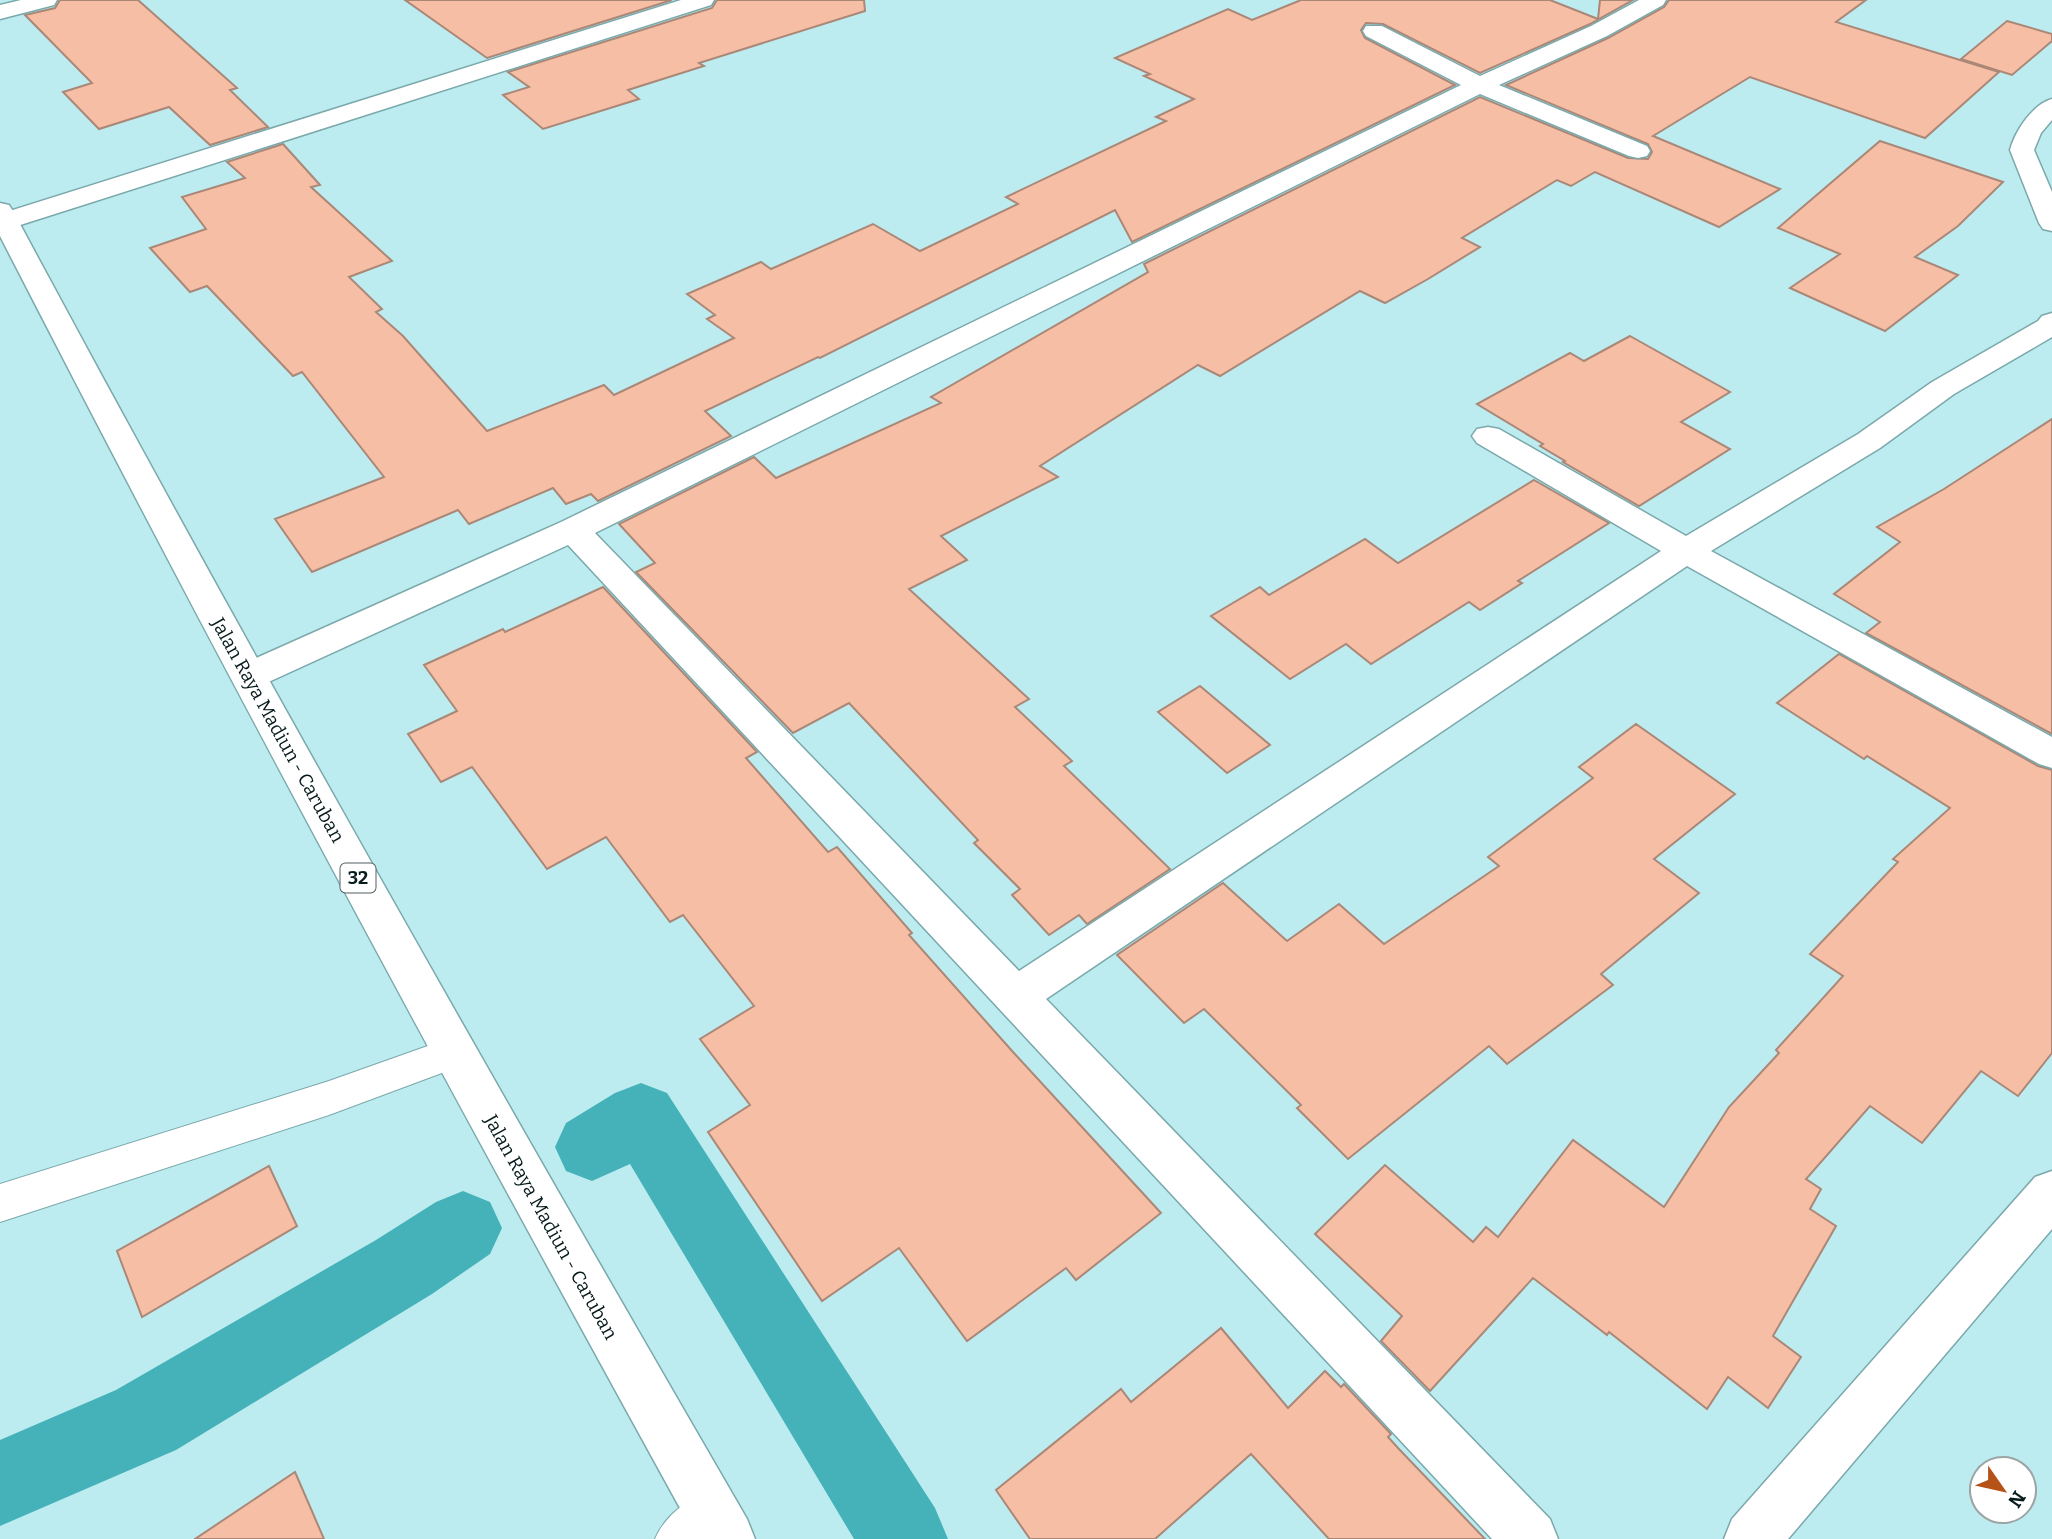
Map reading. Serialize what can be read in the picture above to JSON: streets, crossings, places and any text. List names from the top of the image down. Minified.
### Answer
{"streets":{"main road":["Jalan Raya Madiun - Caruban","32"]},"north":"bottom right"}
